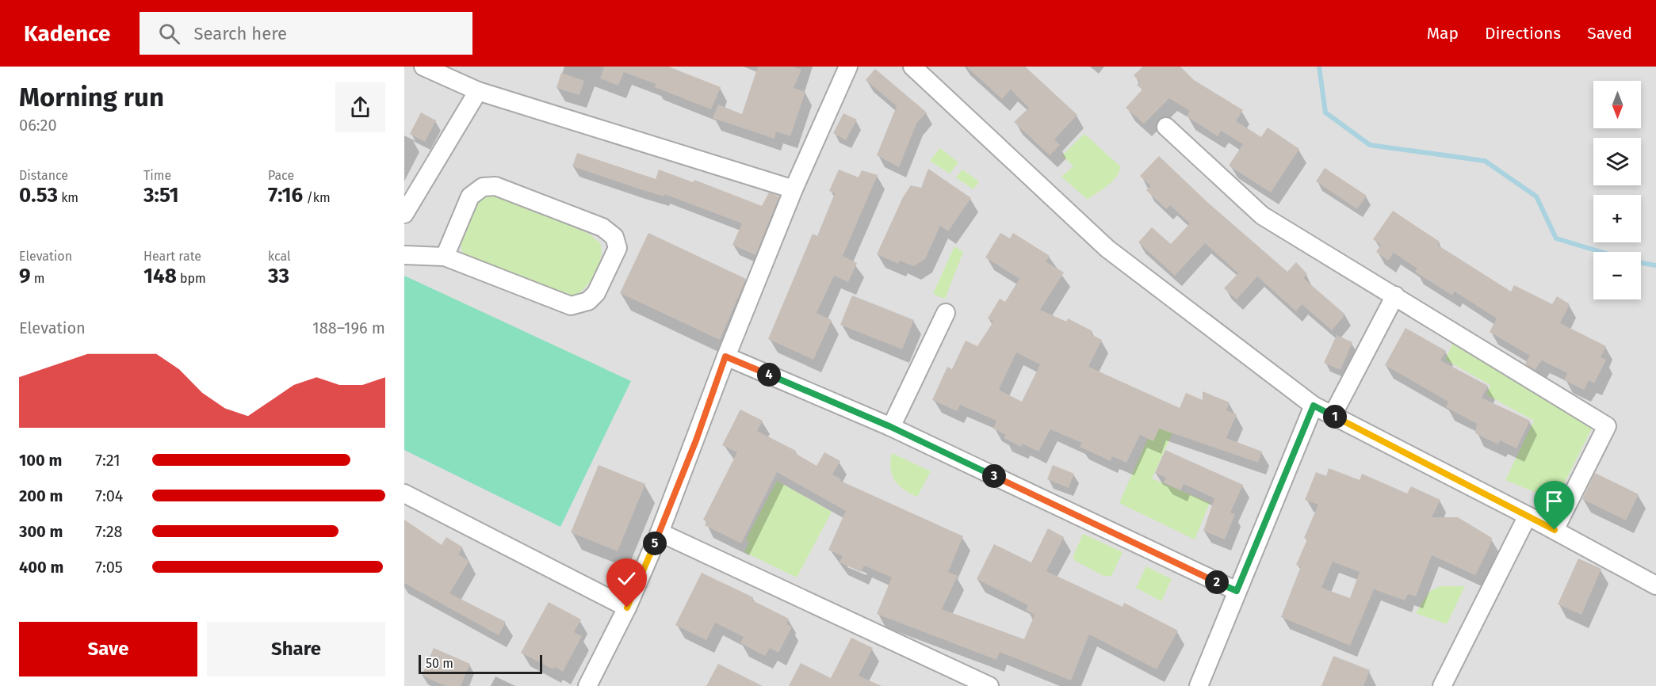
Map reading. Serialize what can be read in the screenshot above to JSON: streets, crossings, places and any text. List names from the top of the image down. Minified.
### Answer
{"scale_bar":"50 m","north":"bottom","page":{"header":"Kadence","search":"Search here","nav":["Map","Directions","Saved"],"heading":["Morning run","06:20"],"map_buttons":["+","−"],"stats":[["Distance","0.53 km"],["Time","3:51"],["Pace","7:16 /km"],["Elevation","9 m"],["Heart rate","148 bpm"],["kcal","33"]],"chart":["Elevation","188–196 m"],"pins":["4","1","3","5","2"],"list":[{"name":"100 m","note":"7:21"},{"name":"200 m","note":"7:04"},{"name":"300 m","note":"7:28"},{"name":"400 m","note":"7:05"}],"buttons":["Save","Share"],"scale":"50 m"}}
